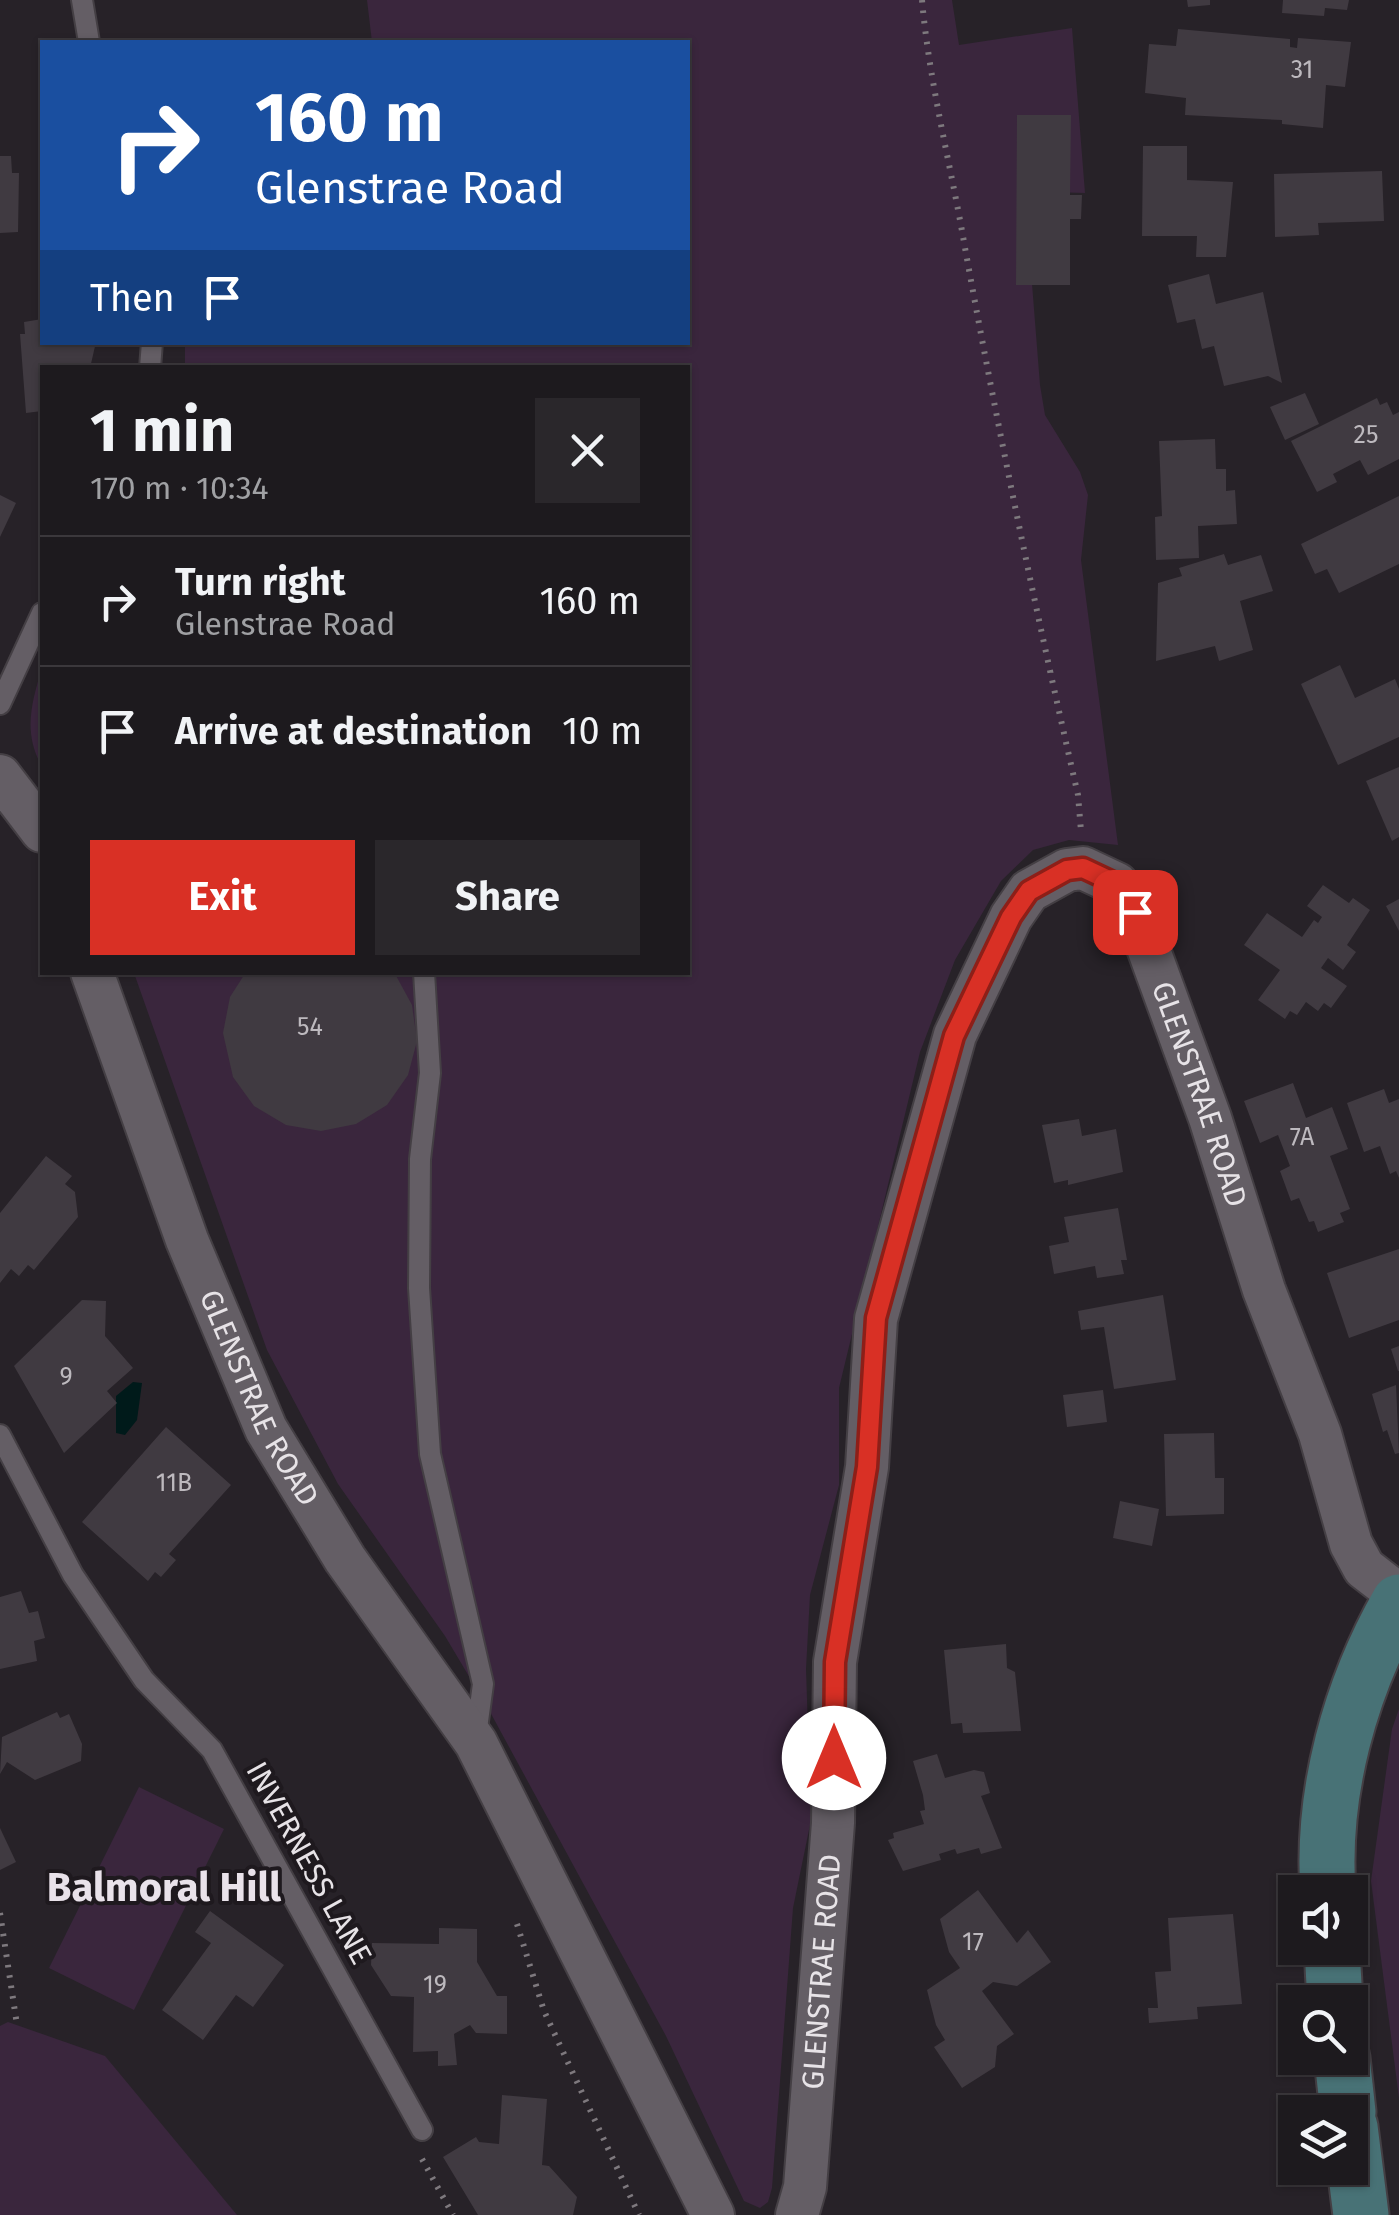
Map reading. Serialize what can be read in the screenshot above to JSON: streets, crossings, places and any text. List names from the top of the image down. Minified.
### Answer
{"streets":{"street":["GLENSTRAE ROAD"],"lane":["INVERNESS LANE"]},"districts":["Balmoral Hill"],"house_numbers":["31","25","54","7A","9","11B","17","19"],"page":{"turn":["160 m","Glenstrae Road"],"then":"Then","heading":["1 min","170 m · 10:34"],"list":[{"name":"Turn right","note":"Glenstrae Road","value":"160 m"},{"name":"Arrive at destination","value":"10 m"}],"buttons":["Exit","Share"]}}
